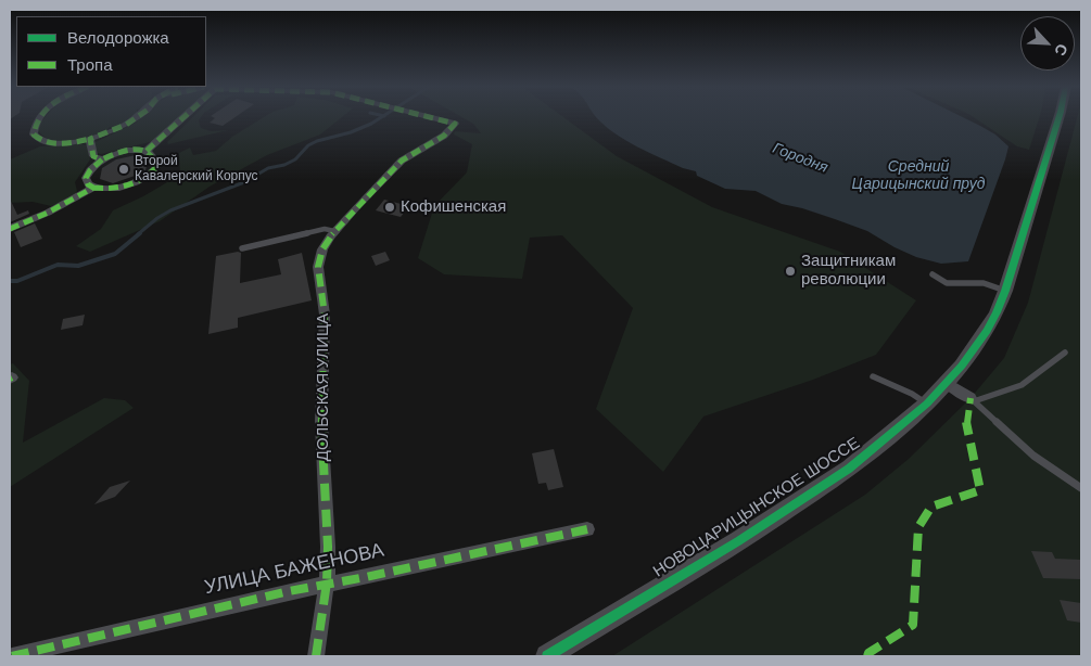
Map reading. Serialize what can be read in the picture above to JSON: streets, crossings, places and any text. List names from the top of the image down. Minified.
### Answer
{"streets":{"main road":["НОВОЦАРИЦЫНСКОЕ ШОССЕ"],"street":["ДОЛЬСКАЯ УЛИЦА","УЛИЦА БАЖЕНОВА"]},"crossings":[["ДОЛЬСКАЯ УЛИЦА","УЛИЦА БАЖЕНОВА"]],"water":["Городня","Средний Царицынский пруд"],"places":["Второй Кавалерский Корпус","Кофишенская","Защитникам революции"],"legend":["Велодорожка","Тропа"],"north":"bottom right"}
